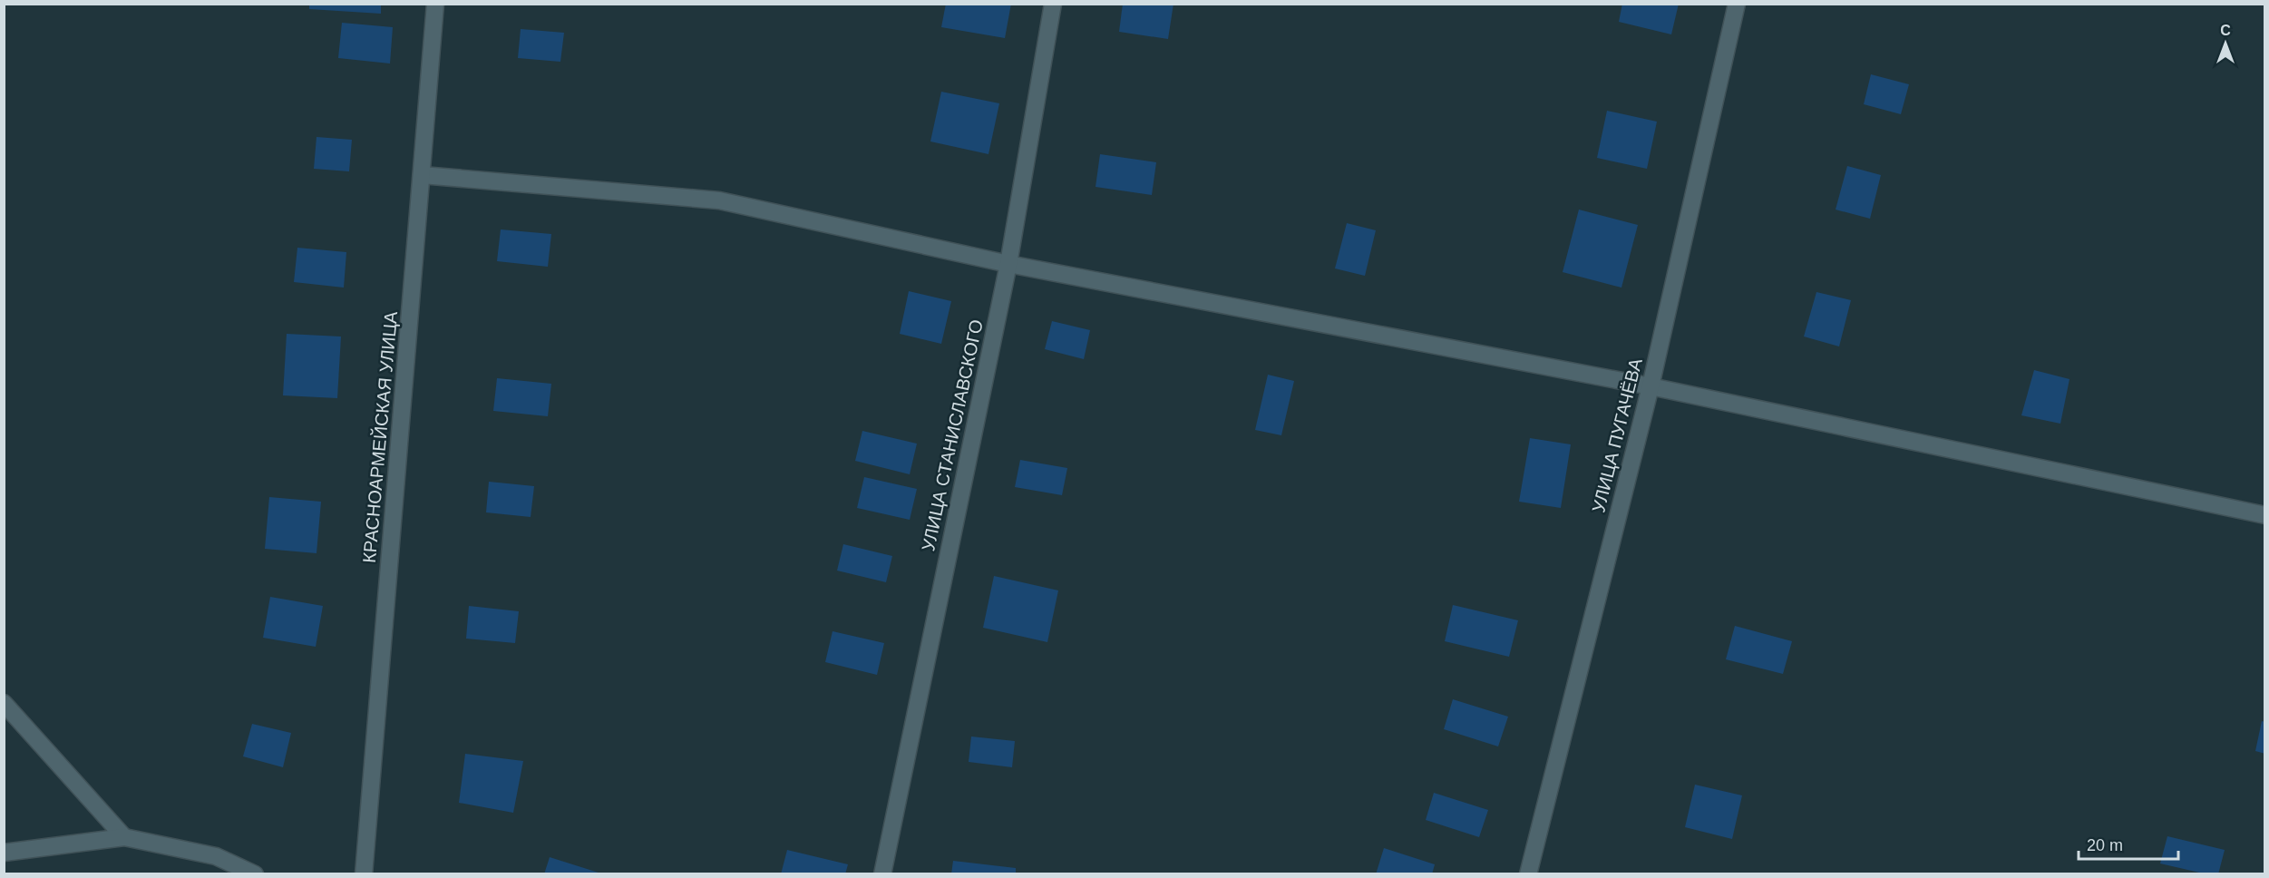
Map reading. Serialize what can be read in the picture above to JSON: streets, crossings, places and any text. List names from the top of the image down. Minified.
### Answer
{"streets":{"street":["УЛИЦА СТАНИСЛАВСКОГО","УЛИЦА ПУГАЧЁВА","КРАСНОАРМЕЙСКАЯ УЛИЦА"]},"scale_bar":"20 m","north":"top"}
